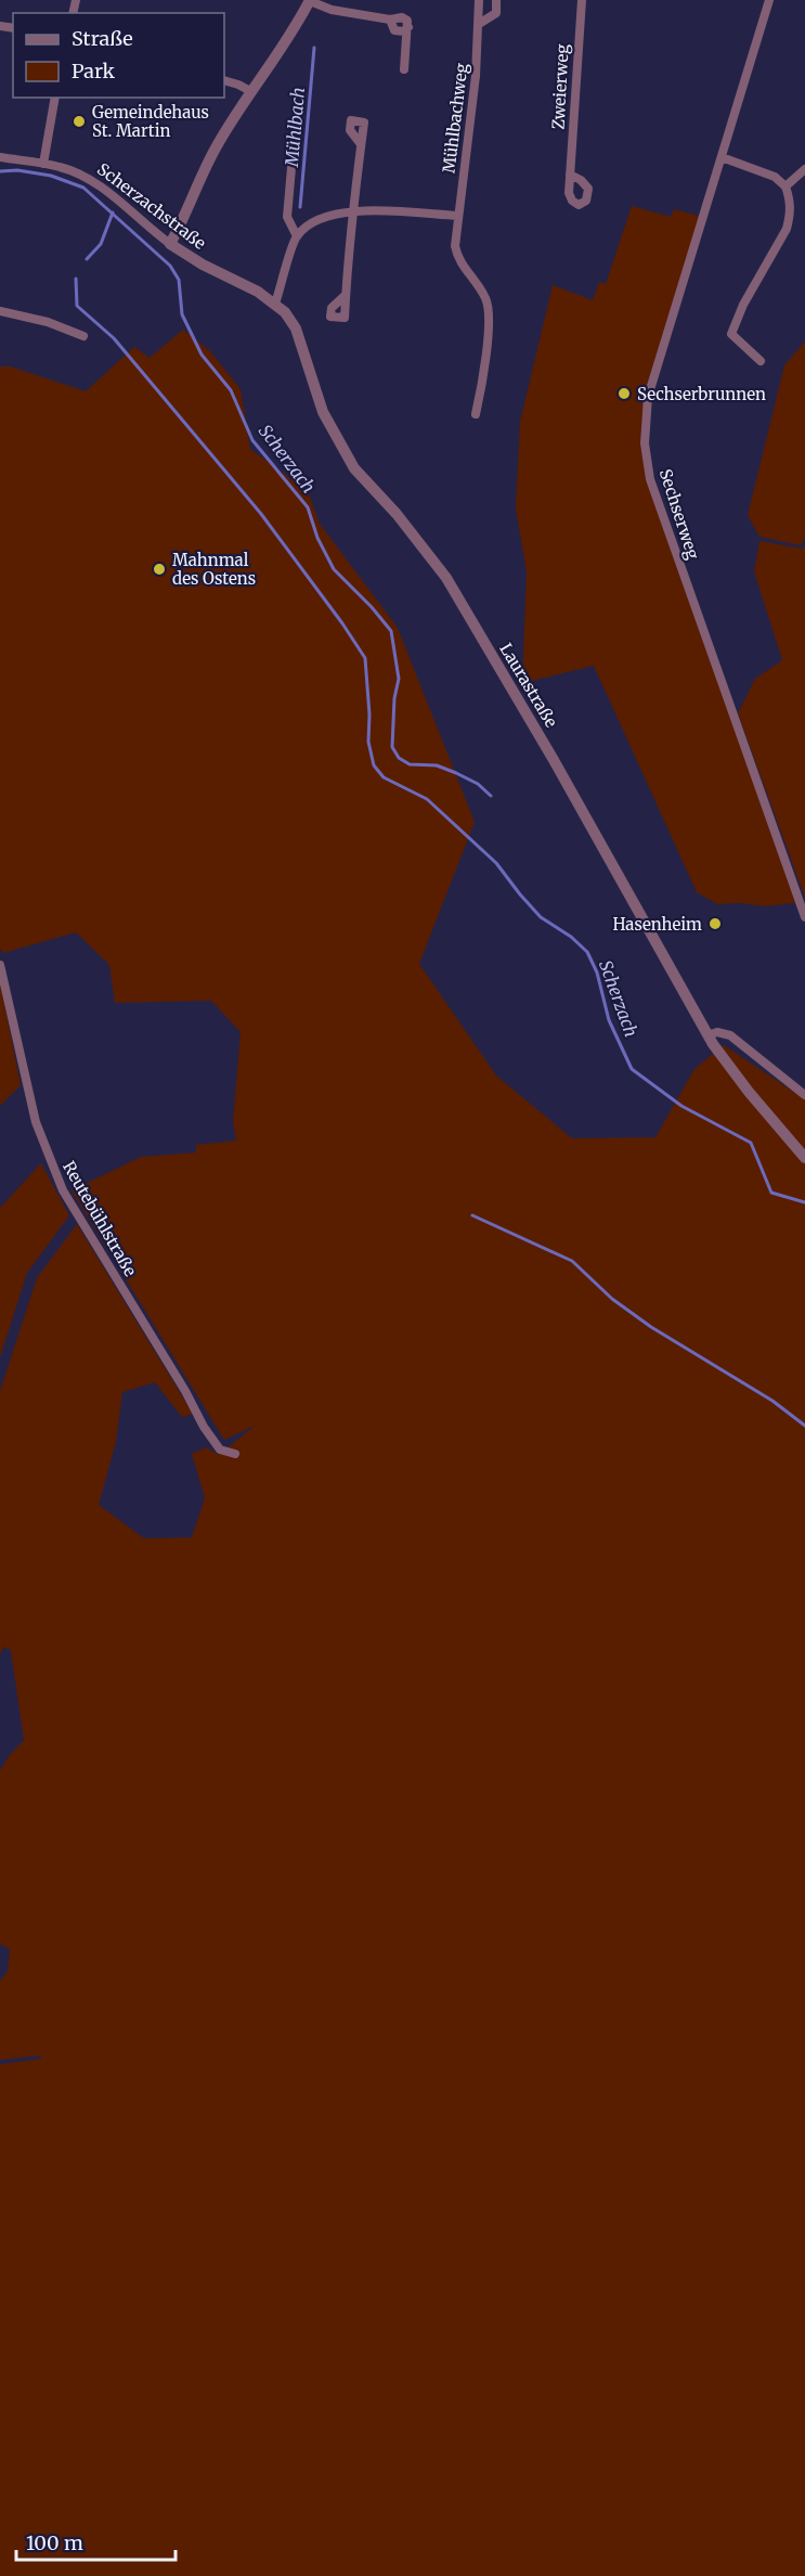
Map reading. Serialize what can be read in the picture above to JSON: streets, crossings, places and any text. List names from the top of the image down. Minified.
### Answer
{"streets":{"street":["Zweierweg","Mühlbachweg","Scherzachstraße","Sechserweg","Laurastraße","Reutebühlstraße"]},"crossings":[["Scherzachstraße","Laurastraße"]],"water":["Mühlbach","Scherzach"],"places":["Gemeindehaus St. Martin","Sechserbrunnen","Mahnmal des Ostens","Hasenheim"],"legend":["Straße","Park"],"scale_bar":"100 m"}
